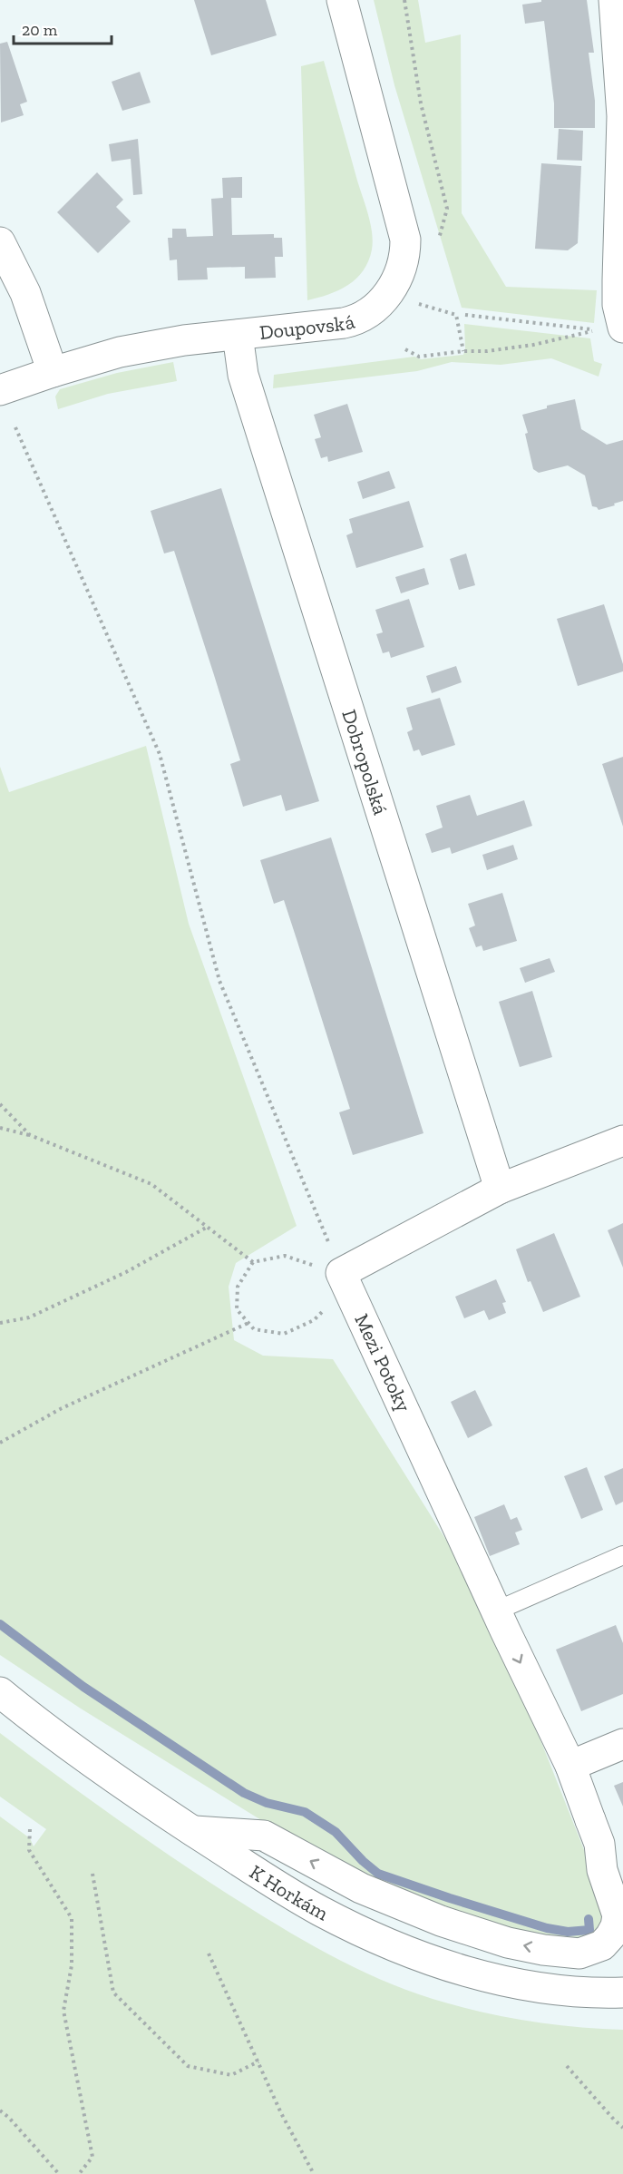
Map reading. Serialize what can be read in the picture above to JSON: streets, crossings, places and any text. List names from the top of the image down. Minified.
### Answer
{"streets":{"street":["Doupovská","Dobropolská","Mezi Potoky","K Horkám"]},"crossings":[["Doupovská","Dobropolská"]],"scale_bar":"20 m"}
